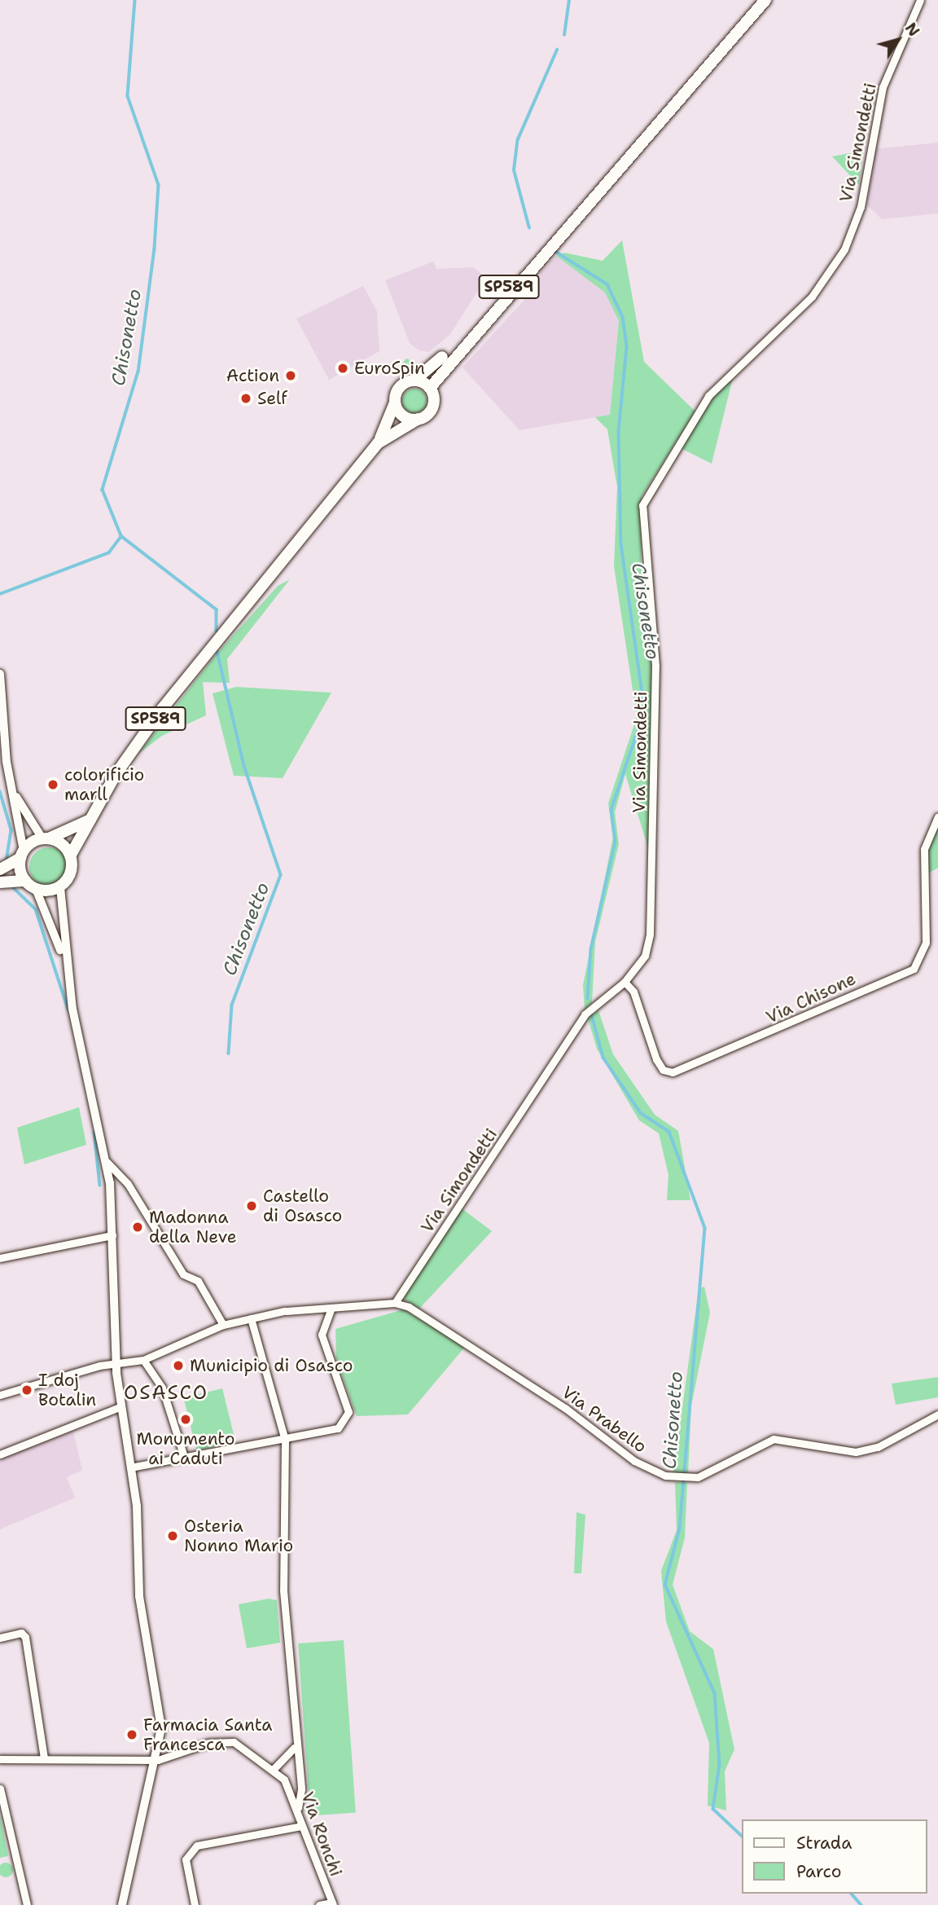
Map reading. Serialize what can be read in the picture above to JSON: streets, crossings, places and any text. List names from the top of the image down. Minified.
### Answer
{"streets":{"main road":["SP589"],"street":["Via Simondetti","Via Chisone","Via Prabello","Via Ronchi"]},"crossings":[["Via Simondetti","Via Chisone"],["Via Simondetti","Via Prabello"],["SP589","Via Ronchi"]],"districts":["OSASCO"],"water":["Chisonetto"],"places":["EuroSpin","Action","Self","colorificio marll","Castello di Osasco","Madonna della Neve","Municipio di Osasco","I doj Botalin","Monumento ai Caduti","Osteria Nonno Mario","Farmacia Santa Francesca"],"legend":["Strada","Parco"],"north":"top right"}
